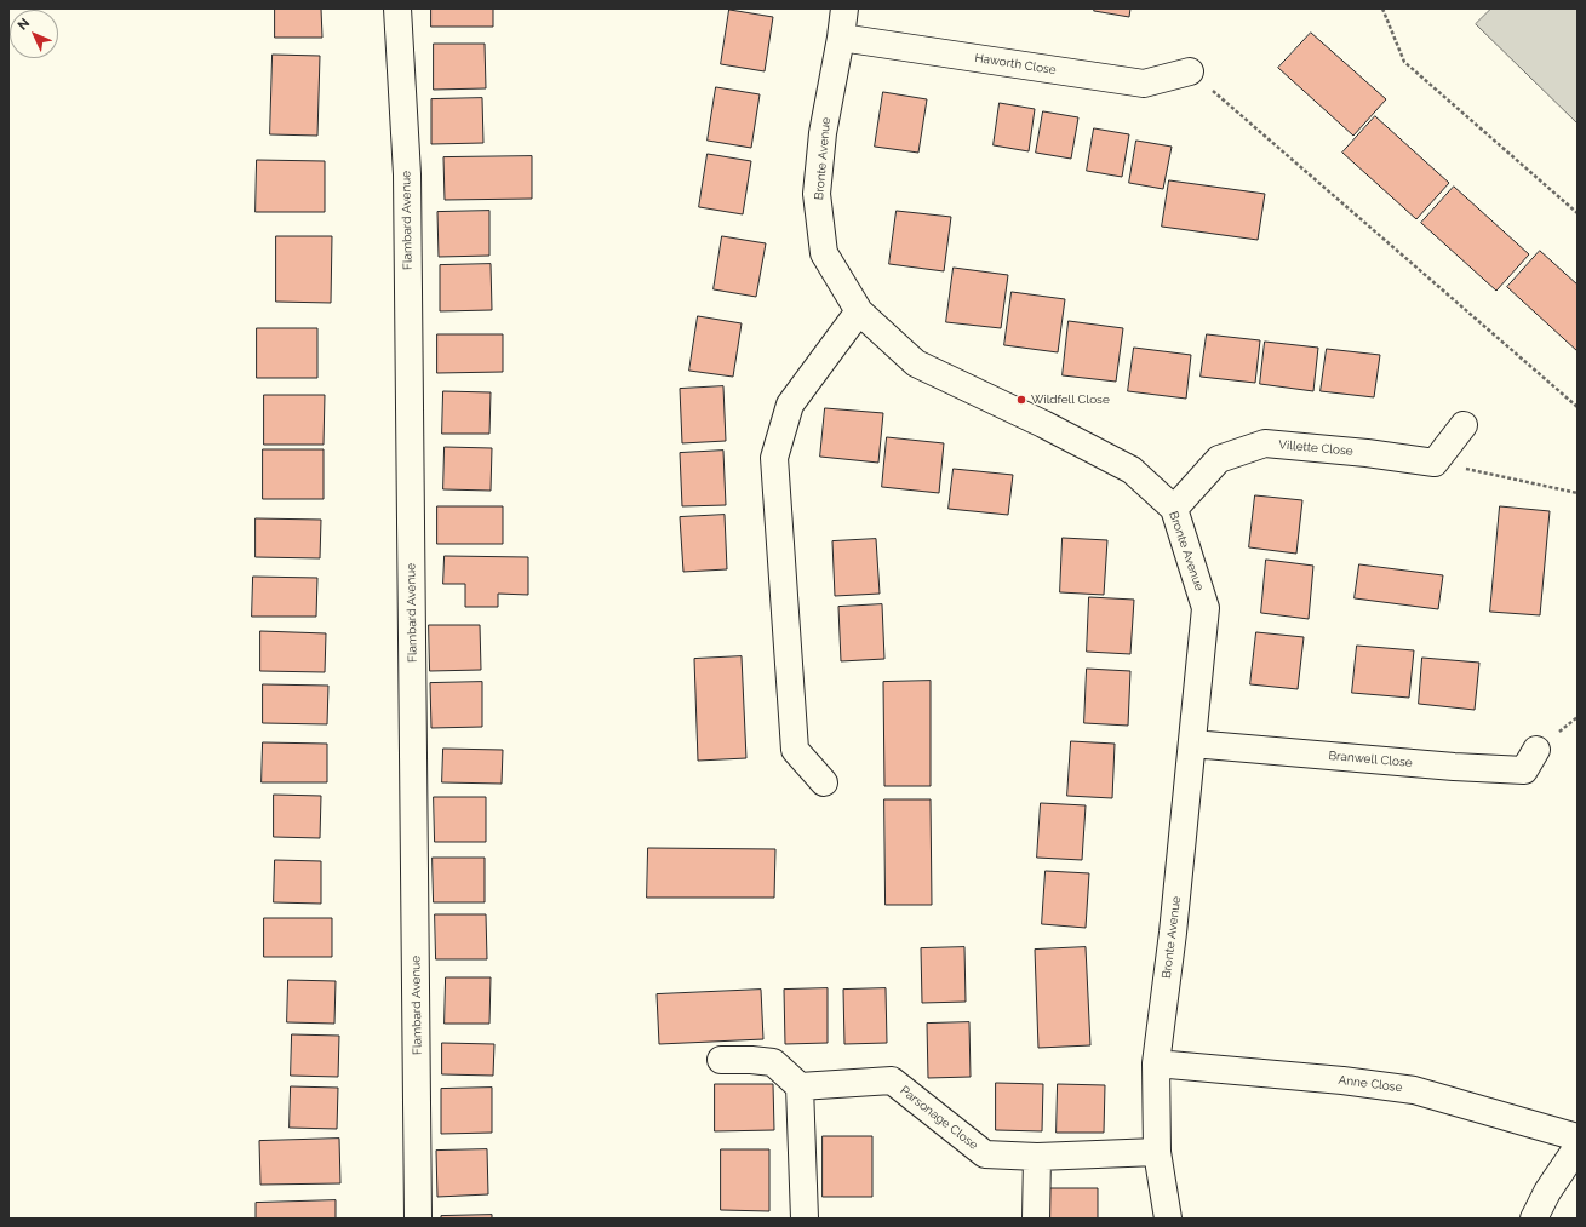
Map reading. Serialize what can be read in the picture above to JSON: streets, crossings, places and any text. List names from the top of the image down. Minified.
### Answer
{"streets":{"street":["Haworth Close","Bronte Avenue","Flambard Avenue","Villette Close","Branwell Close","Anne Close","Parsonage Close"]},"crossings":[["Haworth Close","Bronte Avenue"],["Bronte Avenue","Villette Close"],["Bronte Avenue","Branwell Close"],["Bronte Avenue","Anne Close"],["Bronte Avenue","Parsonage Close"]],"places":["Wildfell Close"],"north":"top left"}
